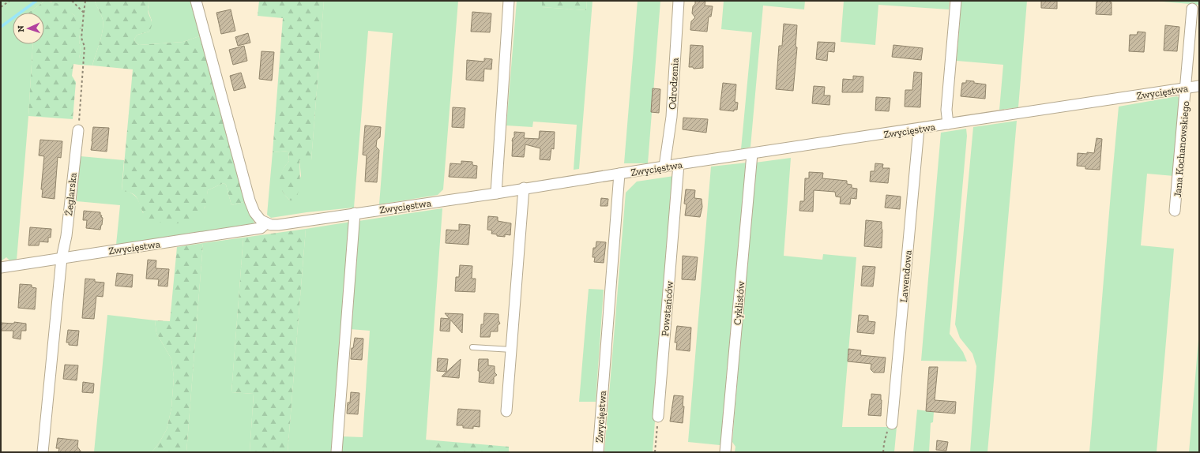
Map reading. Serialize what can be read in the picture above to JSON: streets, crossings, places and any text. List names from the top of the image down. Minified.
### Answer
{"streets":{"street":["Odrodzenia","Zwycięstwa","Jana Kochanowskiego","Żeglarska","Lawendowa","Cyklistów","Powstańców"]},"crossings":[["Odrodzenia","Zwycięstwa"],["Zwycięstwa","Jana Kochanowskiego"],["Zwycięstwa","Żeglarska"],["Zwycięstwa","Lawendowa"],["Zwycięstwa","Cyklistów"],["Zwycięstwa","Powstańców"]],"north":"left"}
